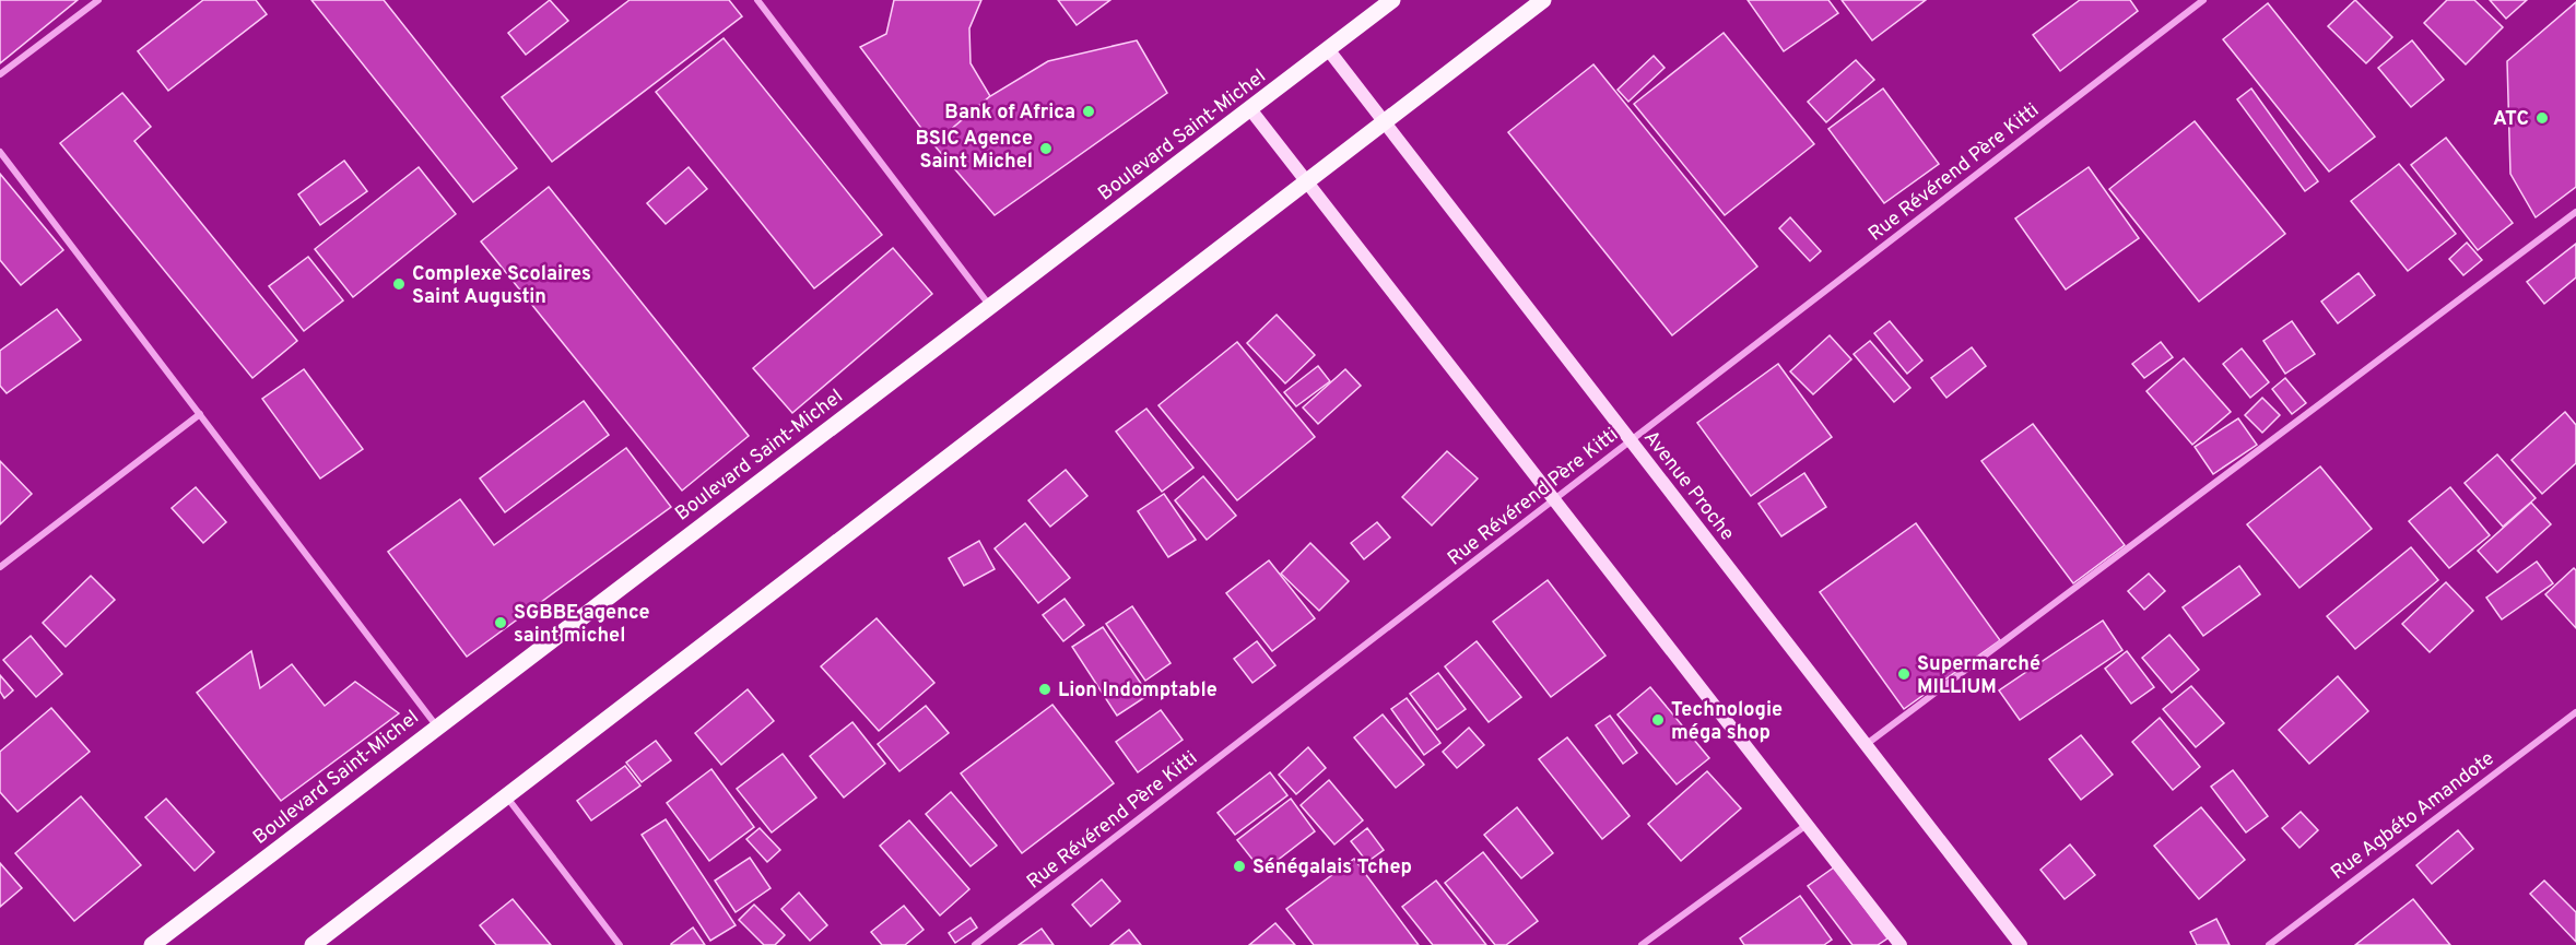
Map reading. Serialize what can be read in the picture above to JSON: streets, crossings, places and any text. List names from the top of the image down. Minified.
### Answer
{"streets":{"main road":["Boulevard Saint-Michel"],"street":["Rue Révérend Père Kitti","Avenue Proche","Rue Agbéto Amandote"]},"crossings":[["Boulevard Saint-Michel","Avenue Proche"],["Rue Révérend Père Kitti","Avenue Proche"]],"places":["Bank of Africa","ATC","BSIC Agence Saint Michel","Complexe Scolaires Saint Augustin","SGBBE agence saint michel","Supermarché MILLIUM","Lion Indomptable","Technologie méga shop","Sénégalais Tchep"]}
